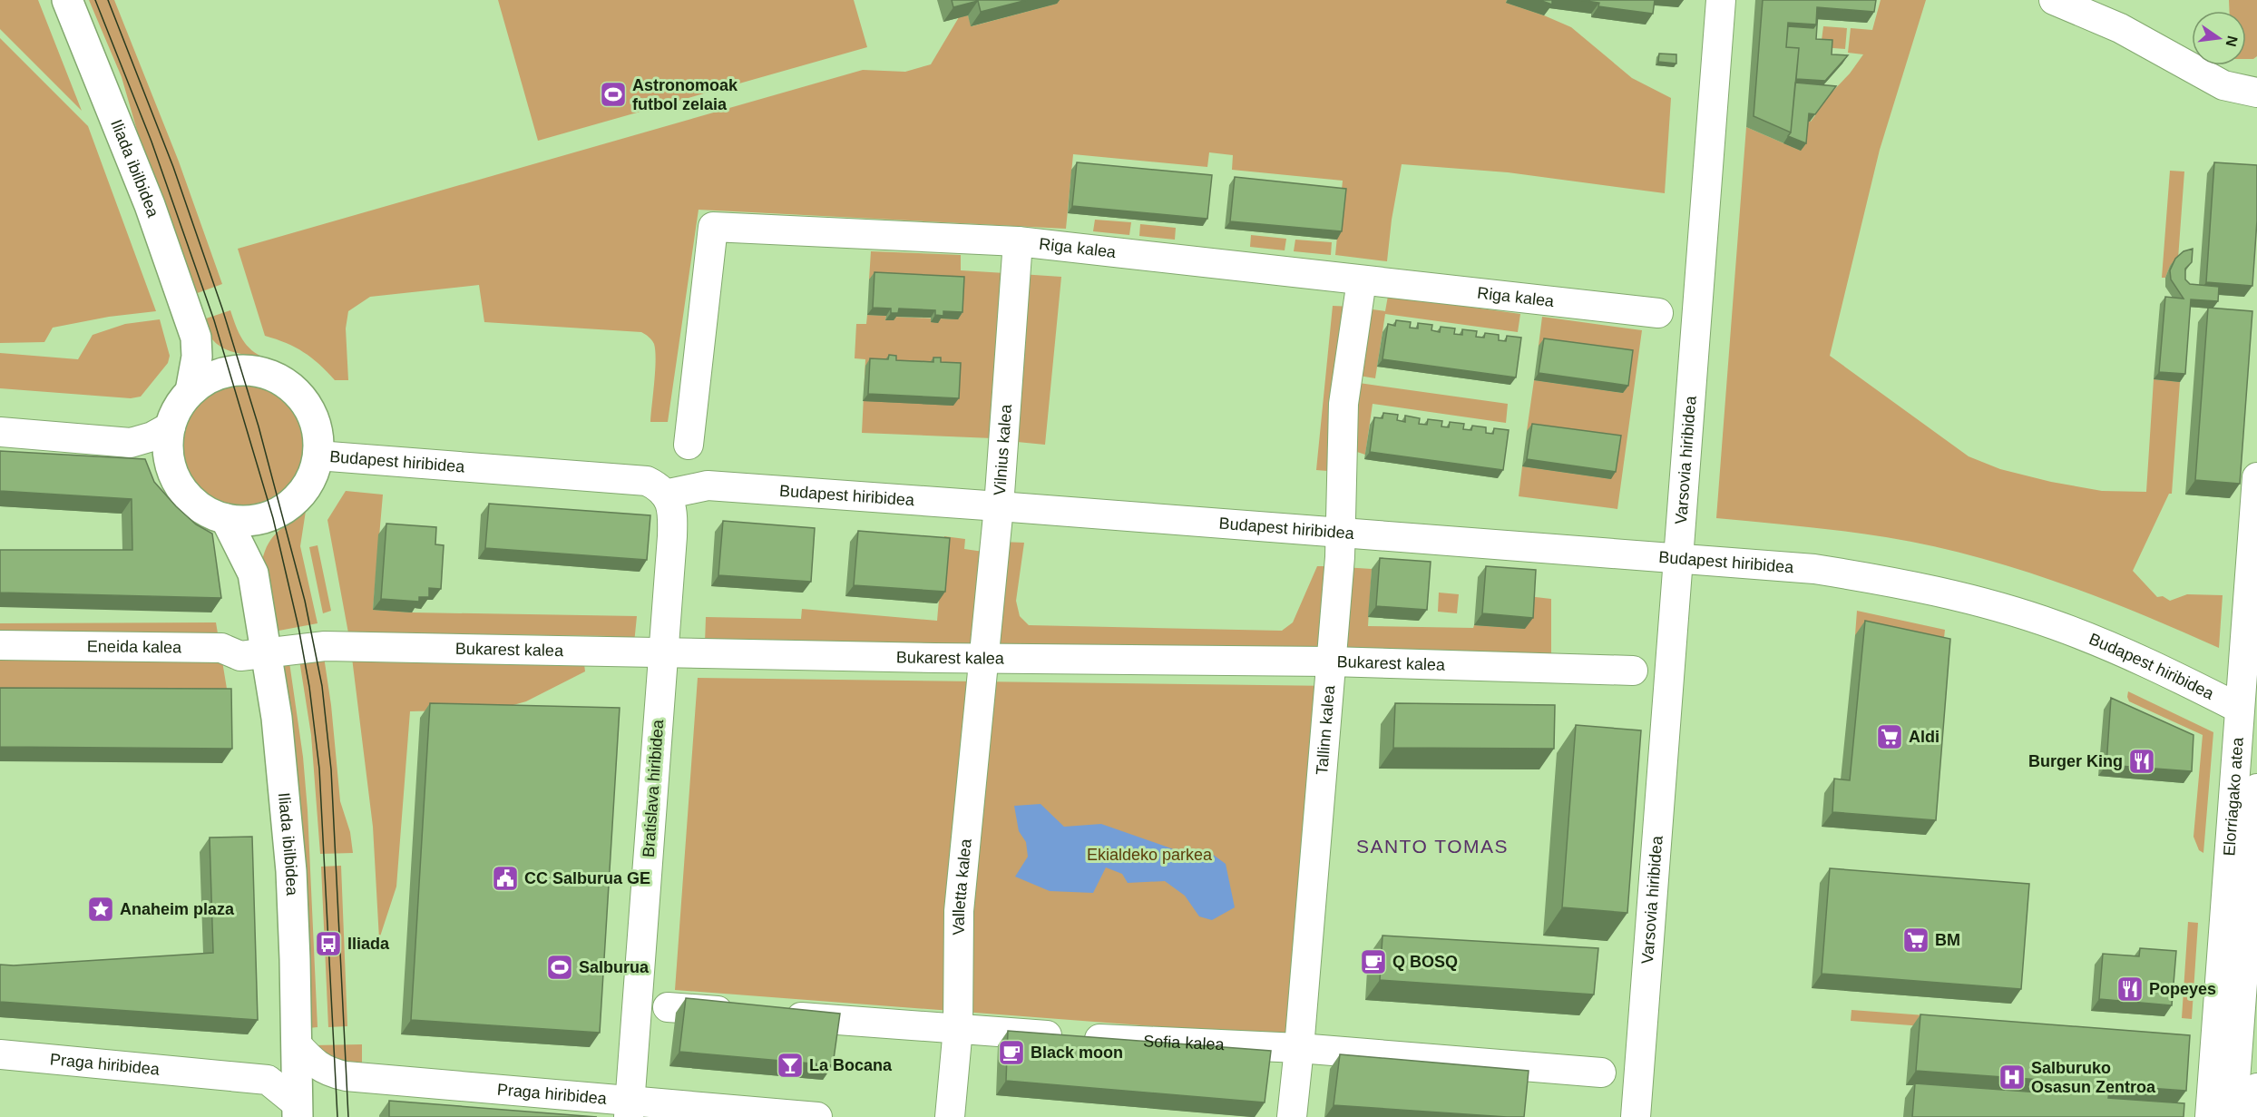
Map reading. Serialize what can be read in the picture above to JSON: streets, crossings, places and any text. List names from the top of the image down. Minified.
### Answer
{"streets":{"main road":["Iliada ibilbidea"],"street":["Riga kalea","Vilnius kalea","Varsovia hiribidea","Budapest hiribidea","Eneida kalea","Bukarest kalea","Tallinn kalea","Bratislava hiribidea","Elorriagako atea","Valletta kalea","Sofia kalea","Praga hiribidea"]},"crossings":[["Iliada ibilbidea","Budapest hiribidea"],["Iliada ibilbidea","Eneida kalea"],["Iliada ibilbidea","Bukarest kalea"],["Iliada ibilbidea","Praga hiribidea"],["Riga kalea","Vilnius kalea"],["Riga kalea","Tallinn kalea"],["Vilnius kalea","Budapest hiribidea"],["Vilnius kalea","Bukarest kalea"],["Vilnius kalea","Valletta kalea"],["Varsovia hiribidea","Budapest hiribidea"],["Budapest hiribidea","Tallinn kalea"],["Budapest hiribidea","Bratislava hiribidea"],["Budapest hiribidea","Elorriagako atea"],["Eneida kalea","Bukarest kalea"],["Bukarest kalea","Tallinn kalea"],["Bukarest kalea","Bratislava hiribidea"],["Bukarest kalea","Valletta kalea"],["Tallinn kalea","Sofia kalea"],["Bratislava hiribidea","Praga hiribidea"],["Valletta kalea","Sofia kalea"]],"districts":["SANTO TOMAS"],"parks":["Ekialdeko parkea"],"places":{"sports":["Astronomoak futbol zelaia","Salburua"],"supermarket":["Aldi","BM"],"restaurant":["Burger King","Popeyes"],"public building":["CC Salburua GE"],"place":["Anaheim plaza"],"bus stop":["Iliada"],"cafe":["Q BOSQ","Black moon"],"bar":["La Bocana"],"hospital":["Salburuko Osasun Zentroa"]},"north":"right"}
